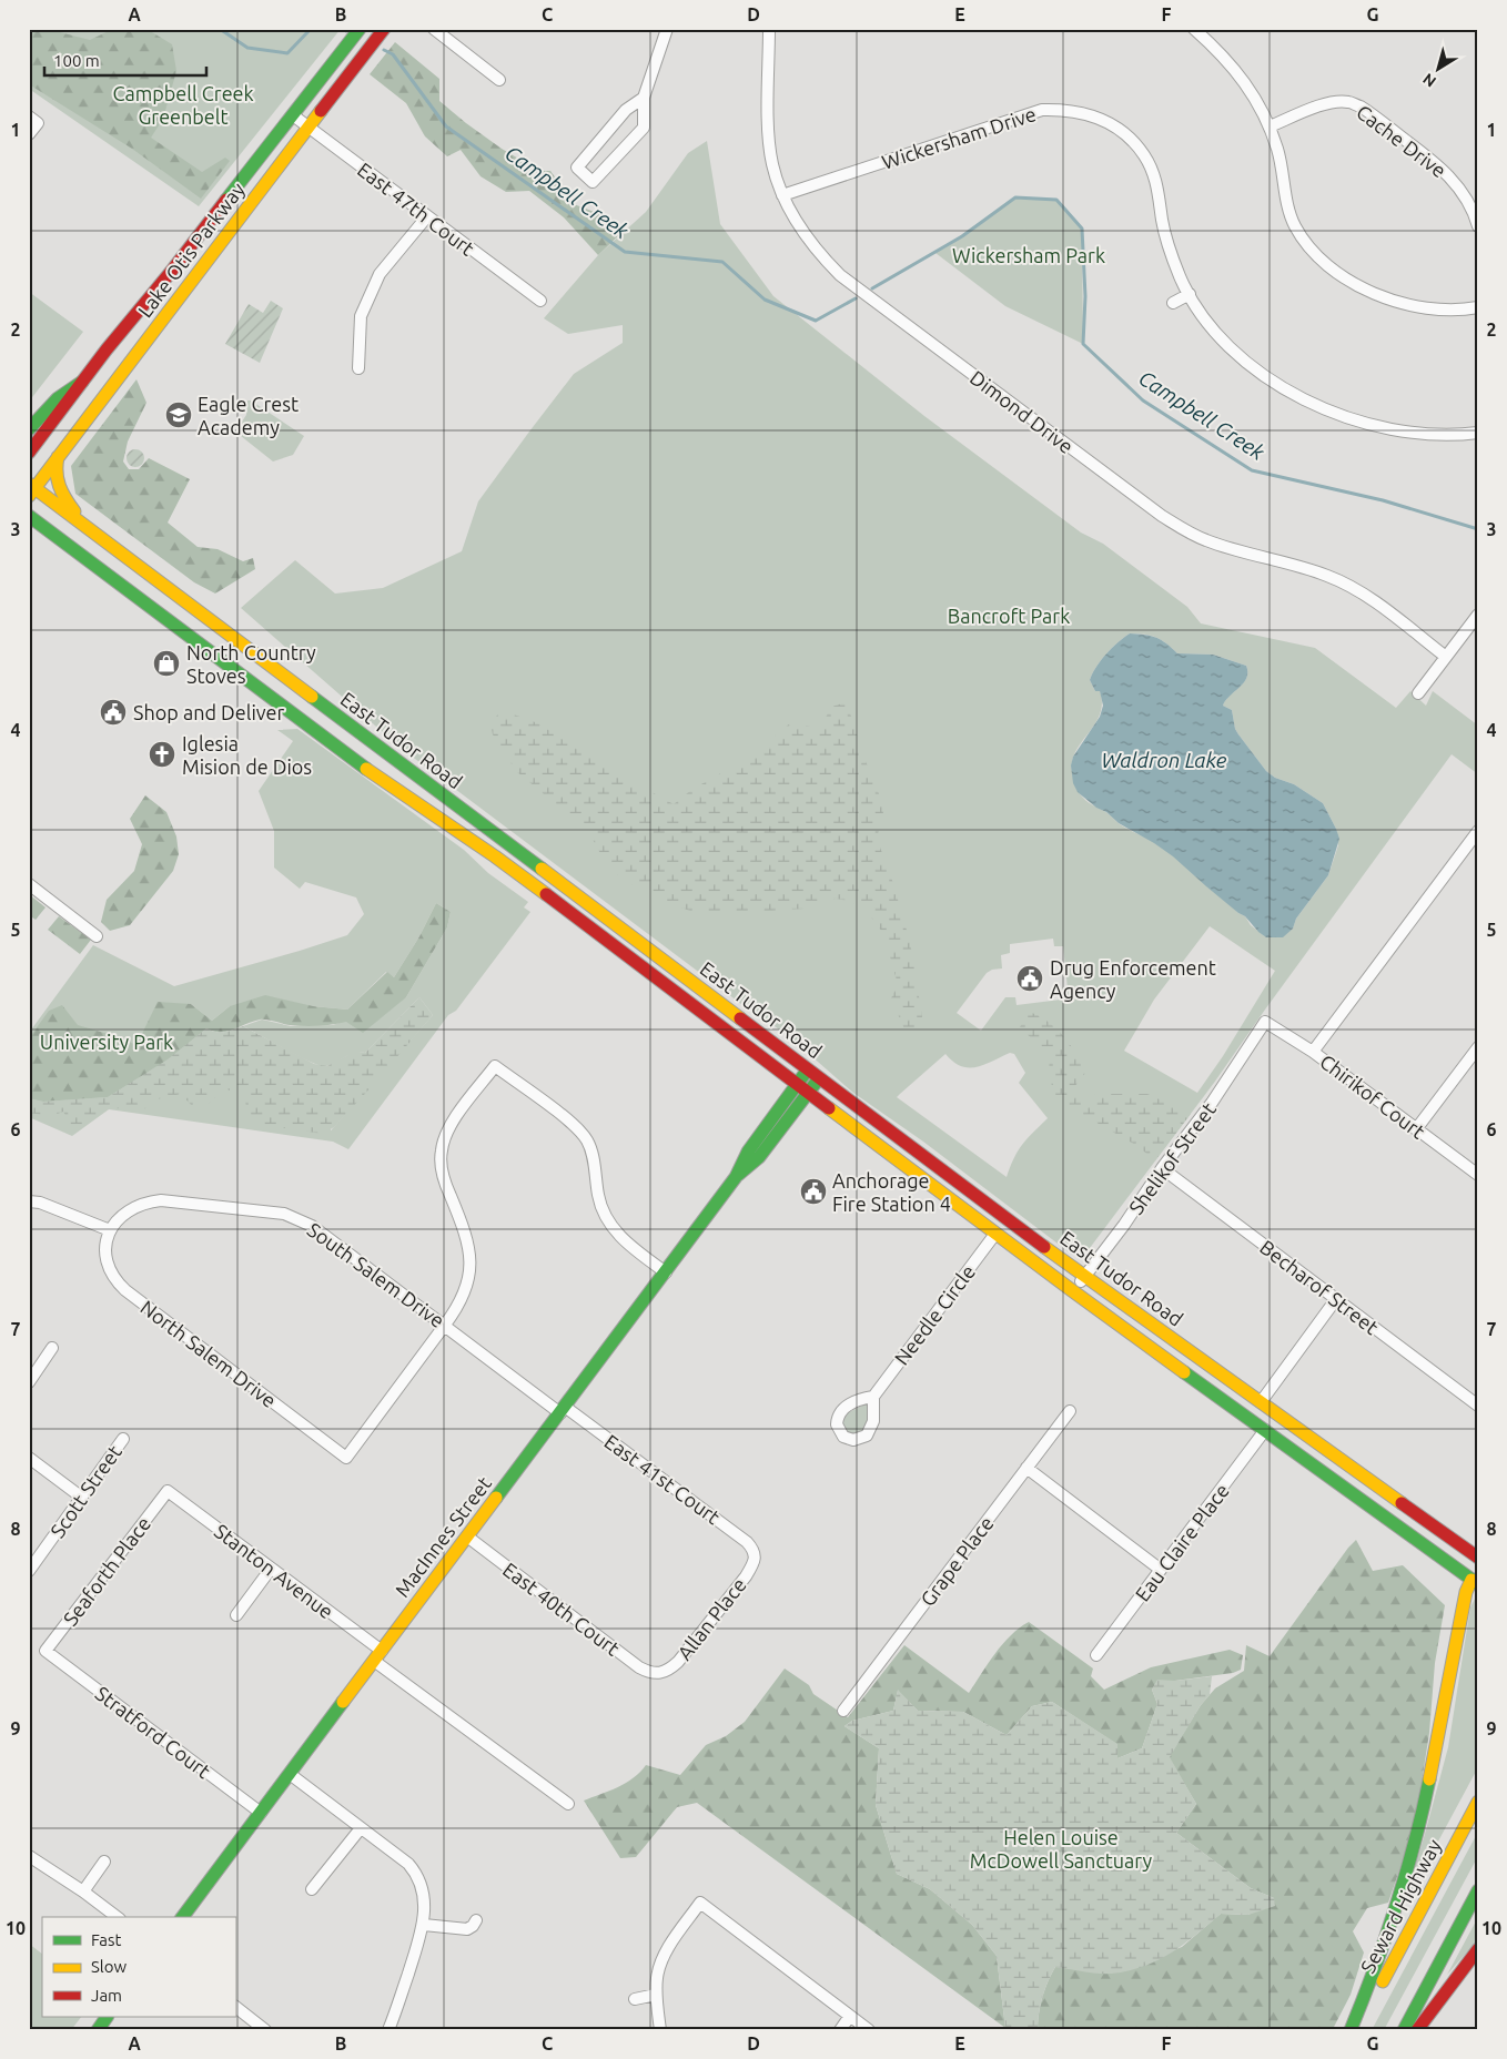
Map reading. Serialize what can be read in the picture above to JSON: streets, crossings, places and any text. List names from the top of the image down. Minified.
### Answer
{"streets":{"main road":["Lake Otis Parkway","East Tudor Road","MacInnes Street","Seward Highway"],"street":["Wickersham Drive","Cache Drive","East 47th Court","Dimond Drive","Chirikof Court","Shelikof Street","South Salem Drive","Becharof Street","Needle Circle","North Salem Drive","East 41st Court","Scott Street","Eau Claire Place","Grape Place","Seaforth Place","Stanton Avenue","East 40th Court","Allan Place","Stratford Court"]},"crossings":[["Wickersham Drive","Dimond Drive"],["East 47th Court","Lake Otis Parkway"],["Lake Otis Parkway","East Tudor Road"],["East Tudor Road","Shelikof Street"],["East Tudor Road","Needle Circle"],["East Tudor Road","MacInnes Street"],["East Tudor Road","Eau Claire Place"],["Chirikof Court","Shelikof Street"],["Shelikof Street","Becharof Street"],["South Salem Drive","North Salem Drive"],["South Salem Drive","East 41st Court"],["South Salem Drive","MacInnes Street"],["East 41st Court","MacInnes Street"],["East 41st Court","Allan Place"],["MacInnes Street","Stanton Avenue"],["MacInnes Street","East 40th Court"],["MacInnes Street","Stratford Court"],["Seaforth Place","Stanton Avenue"],["Seaforth Place","Stratford Court"],["East 40th Court","Allan Place"]],"water":["Campbell Creek","Waldron Lake"],"parks":["Campbell Creek Greenbelt","Wickersham Park","Bancroft Park","University Park","Helen Louise McDowell Sanctuary"],"places":{"school or university":["Eagle Crest Academy"],"shop":["North Country Stoves"],"public building":["Shop and Deliver","Drug Enforcement Agency","Anchorage Fire Station 4"],"church":["Iglesia Mision de Dios"]},"legend":["Fast","Slow","Jam"],"scale_bar":"100 m","north":"bottom left","grid":{"columns":["A","B","C","D","E","F","G"],"rows":["1","2","3","4","5","6","7","8","9","10"]}}
